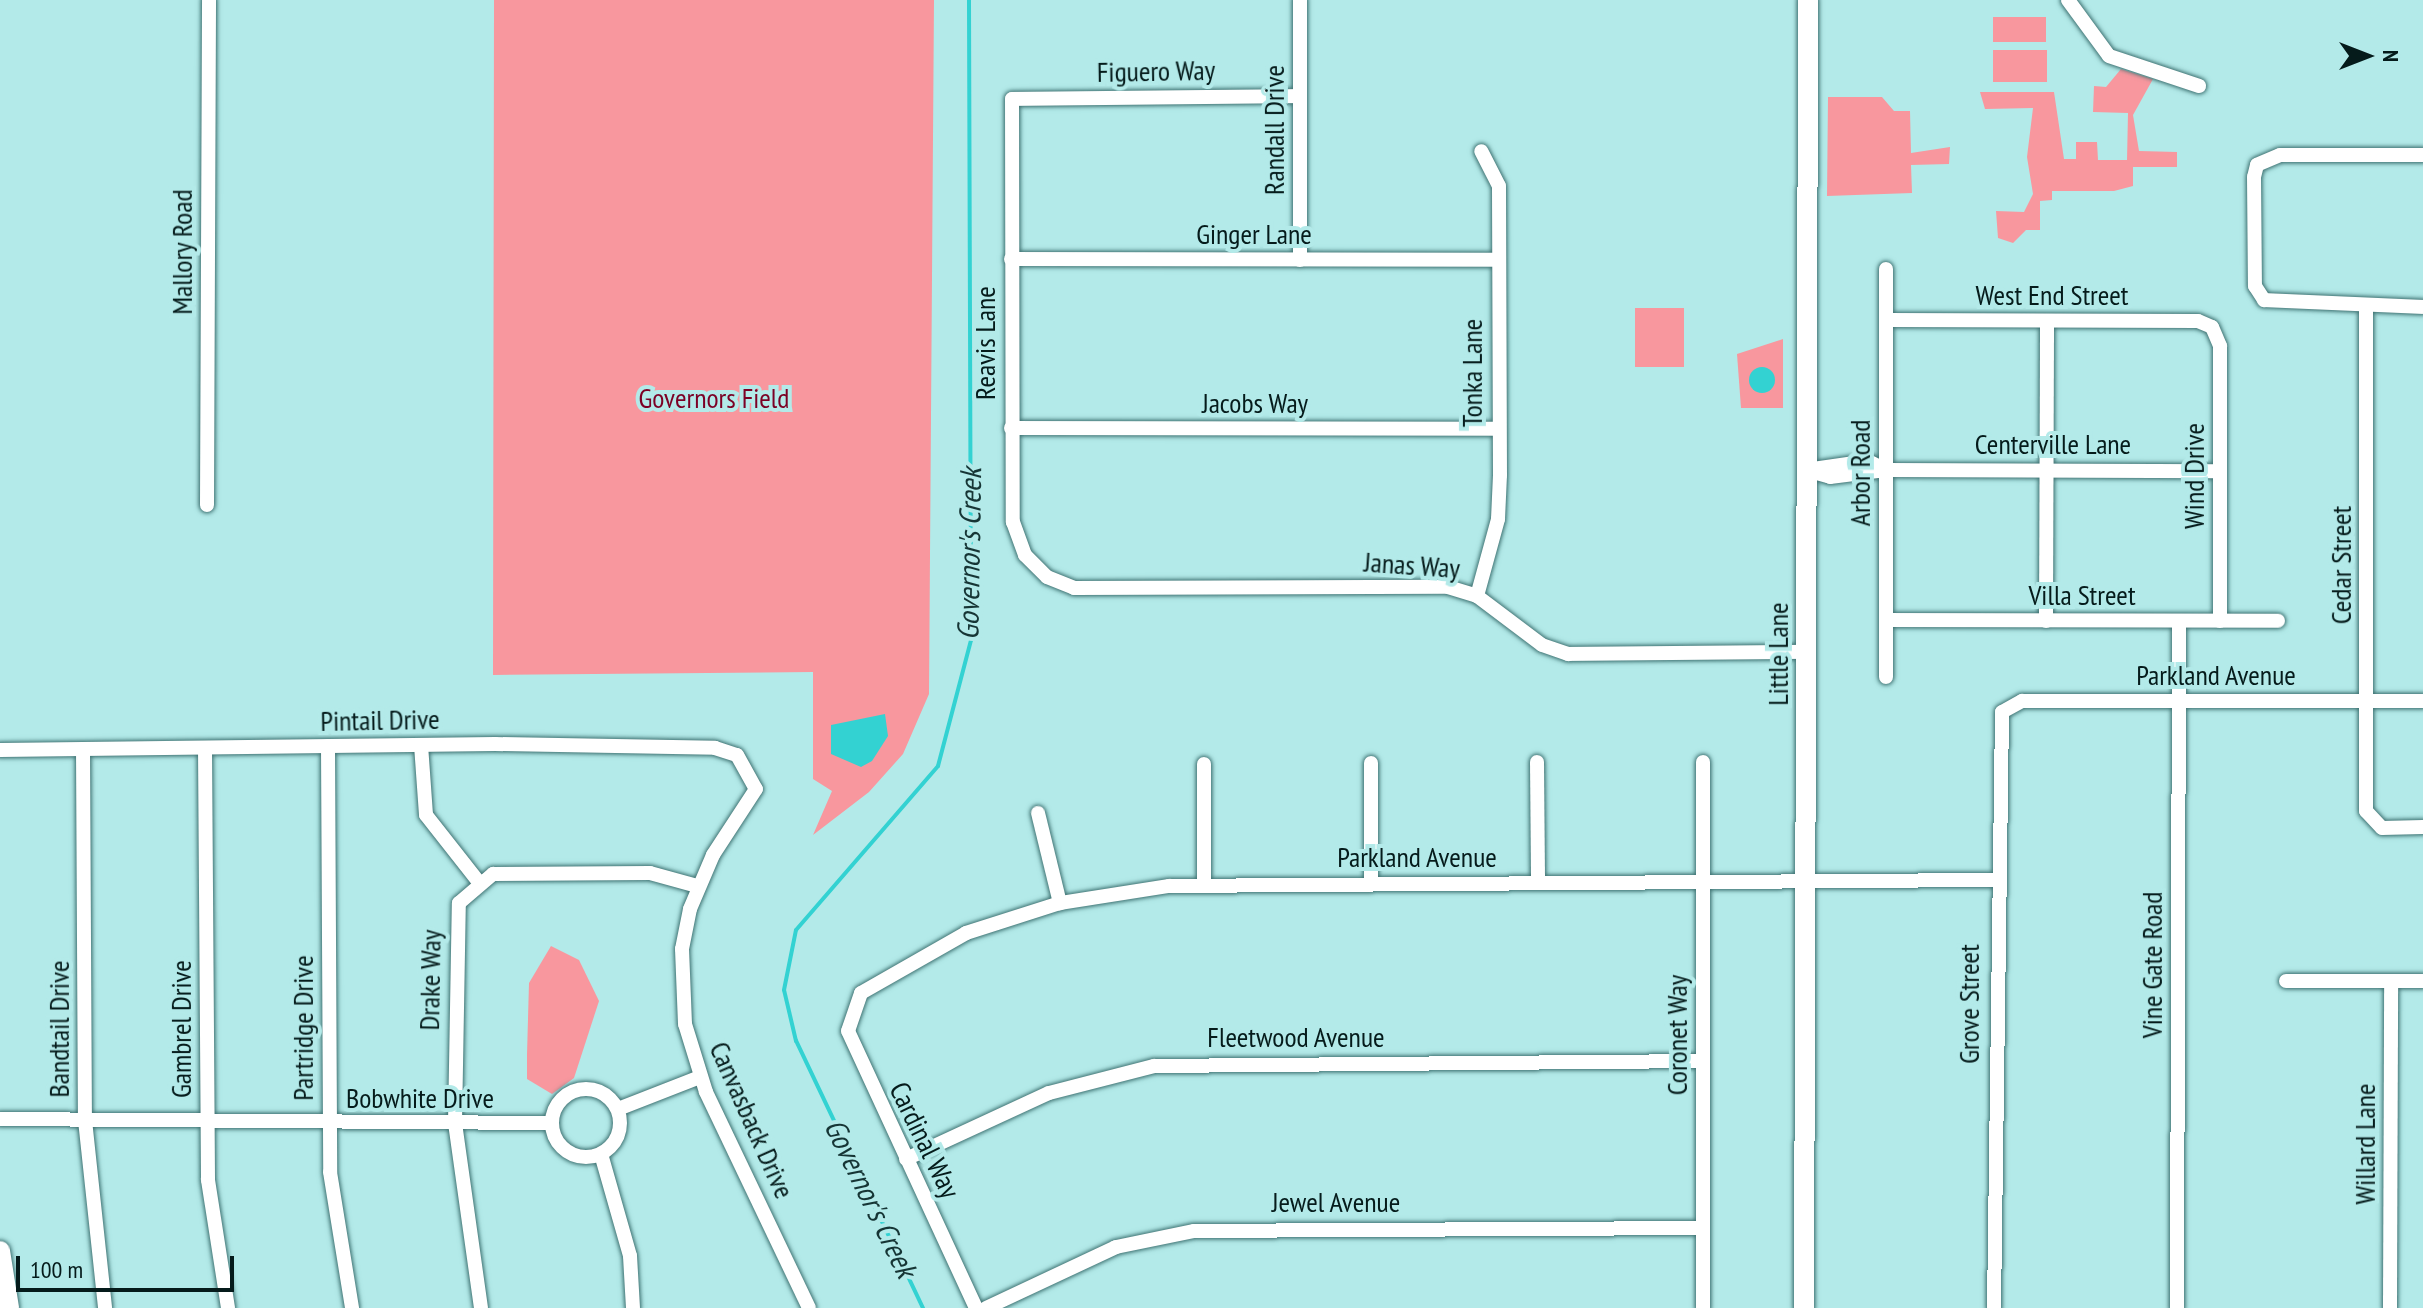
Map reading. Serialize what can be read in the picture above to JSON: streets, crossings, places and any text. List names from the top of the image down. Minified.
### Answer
{"streets":{"street":["Figuero Way","Randall Drive","Ginger Lane","Mallory Road","West End Street","Reavis Lane","Tonka Lane","Jacobs Way","Centerville Lane","Arbor Road","Wind Drive","Janas Way","Cedar Street","Villa Street","Little Lane","Parkland Avenue","Pintail Drive","Vine Gate Road","Drake Way","Grove Street","Partridge Drive","Bandtail Drive","Gambrel Drive","Coronet Way","Fleetwood Avenue","Bobwhite Drive","Canvasback Drive","Cardinal Way","Willard Lane","Jewel Avenue"]},"crossings":[["Figuero Way","Randall Drive"],["Figuero Way","Reavis Lane"],["Randall Drive","Ginger Lane"],["Ginger Lane","Reavis Lane"],["Ginger Lane","Tonka Lane"],["West End Street","Arbor Road"],["West End Street","Wind Drive"],["Reavis Lane","Jacobs Way"],["Reavis Lane","Janas Way"],["Tonka Lane","Jacobs Way"],["Tonka Lane","Janas Way"],["Centerville Lane","Arbor Road"],["Centerville Lane","Wind Drive"],["Centerville Lane","Little Lane"],["Arbor Road","Villa Street"],["Wind Drive","Villa Street"],["Janas Way","Little Lane"],["Cedar Street","Parkland Avenue"],["Villa Street","Vine Gate Road"],["Little Lane","Parkland Avenue"],["Parkland Avenue","Vine Gate Road"],["Parkland Avenue","Grove Street"],["Parkland Avenue","Coronet Way"],["Parkland Avenue","Cardinal Way"],["Pintail Drive","Partridge Drive"],["Pintail Drive","Bandtail Drive"],["Pintail Drive","Gambrel Drive"],["Pintail Drive","Canvasback Drive"],["Drake Way","Bobwhite Drive"],["Partridge Drive","Bobwhite Drive"],["Bandtail Drive","Bobwhite Drive"],["Gambrel Drive","Bobwhite Drive"],["Coronet Way","Fleetwood Avenue"],["Coronet Way","Jewel Avenue"],["Fleetwood Avenue","Cardinal Way"]],"water":["Governor's Creek"],"parks":["Governors Field"],"scale_bar":"100 m","north":"right"}
